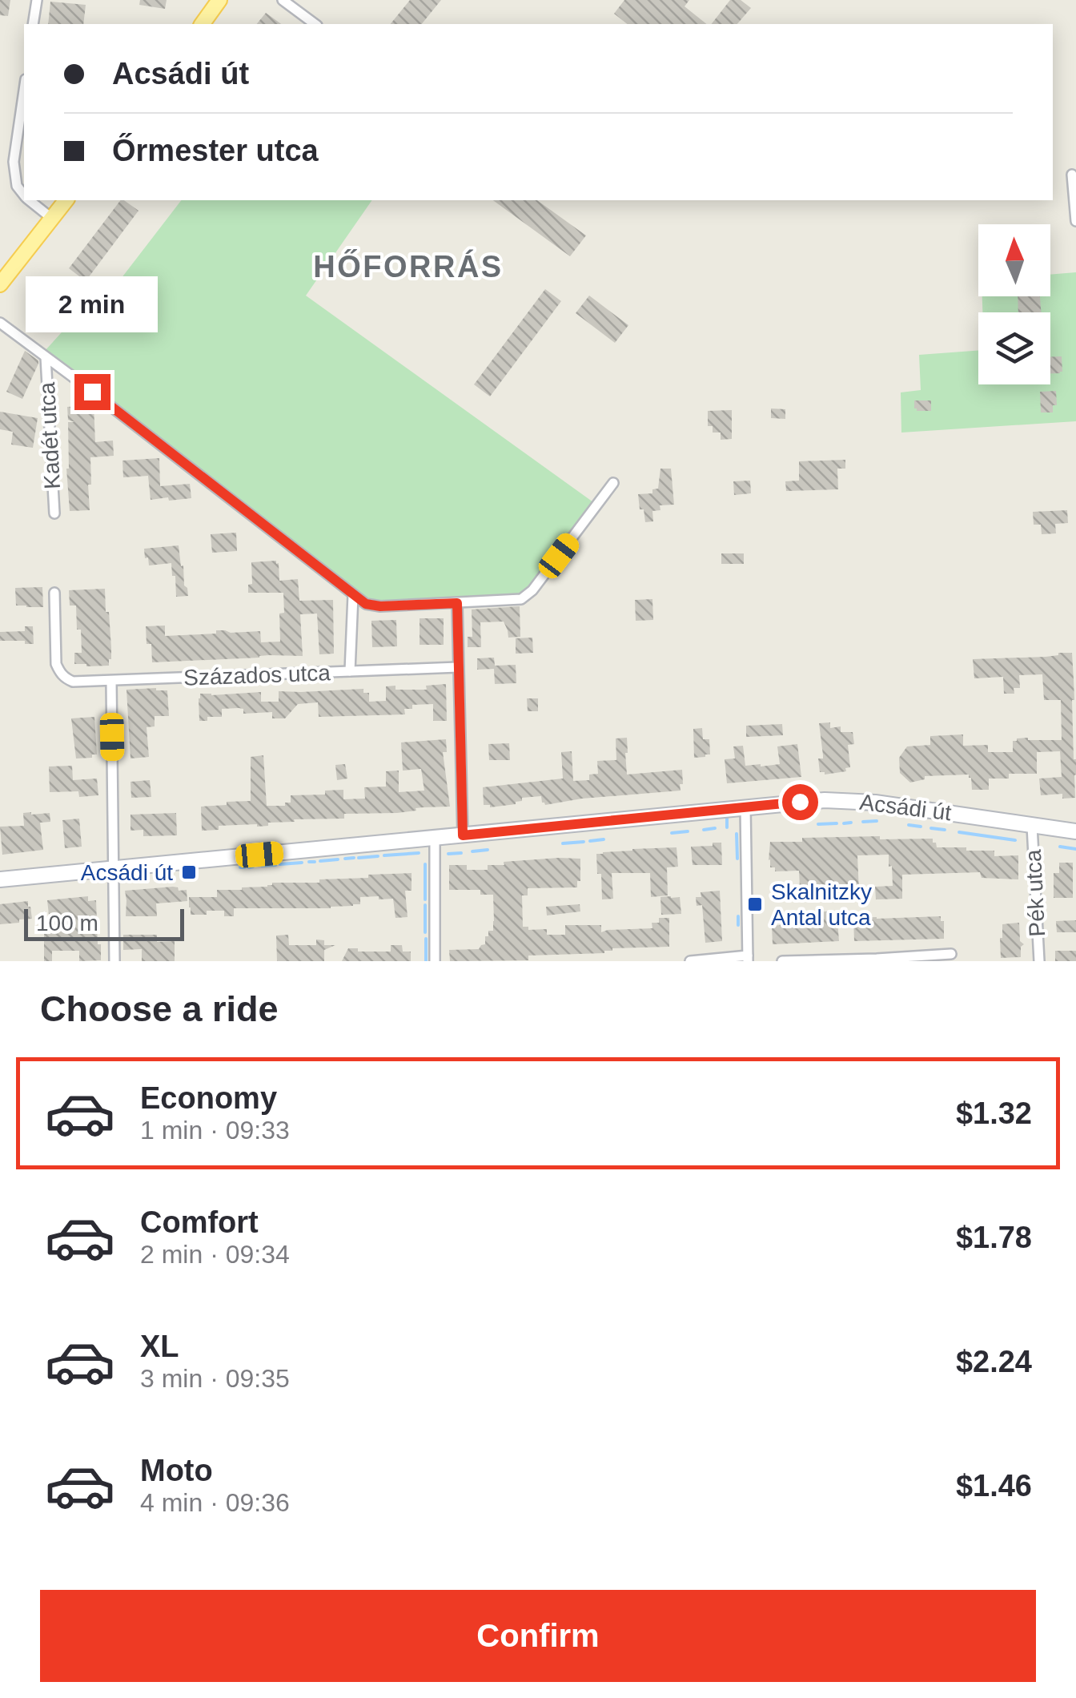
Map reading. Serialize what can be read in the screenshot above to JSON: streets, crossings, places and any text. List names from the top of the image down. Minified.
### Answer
{"streets":{"main road":["Acsádi út"],"street":["Kadét utca","Százados utca","Pék utca"]},"crossings":[["Acsádi út","Pék utca"]],"districts":["HŐFORRÁS"],"places":{"transit":["Acsádi út","Skalnitzky Antal utca"]},"scale_bar":"100 m","north":"top","page":{"banner":["Acsádi út","Őrmester utca"],"bubble":"2 min","scale":"100 m","heading":"Choose a ride","list":[{"name":"Economy","note":"1 min · 09:33","value":"$1.32"},{"name":"Comfort","note":"2 min · 09:34","value":"$1.78"},{"name":"XL","note":"3 min · 09:35","value":"$2.24"},{"name":"Moto","note":"4 min · 09:36","value":"$1.46"}],"buttons":"Confirm"}}
